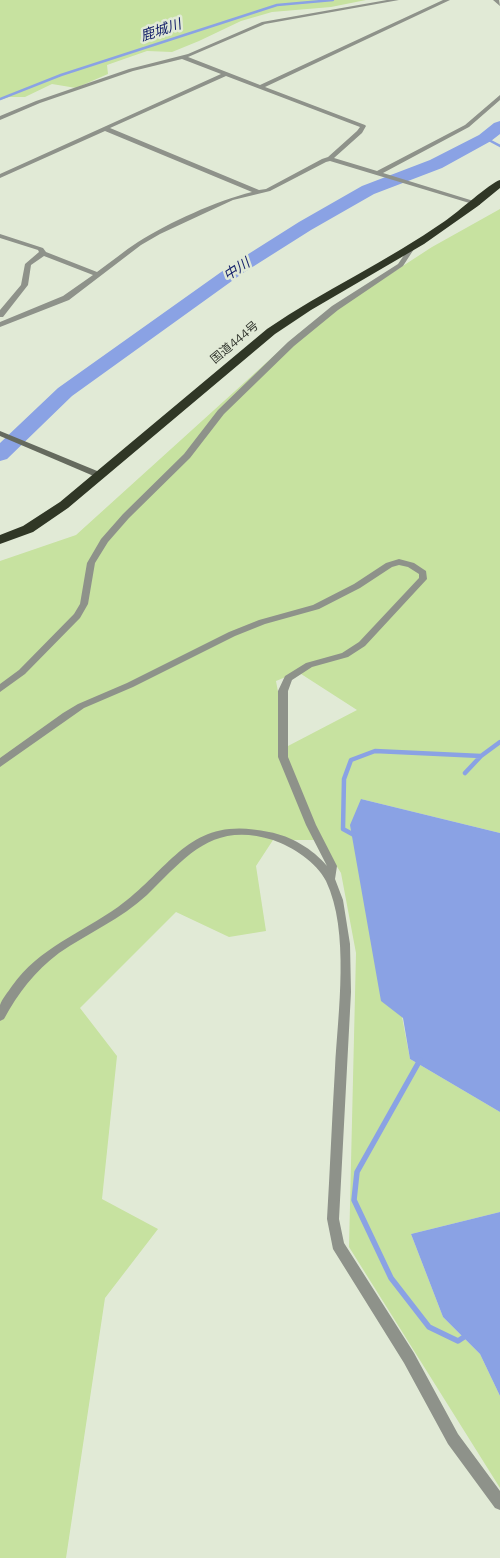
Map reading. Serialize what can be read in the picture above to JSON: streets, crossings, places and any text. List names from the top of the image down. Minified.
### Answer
{"streets":{"highway":["国道444号"]},"water":["鹿城川","中川"]}
